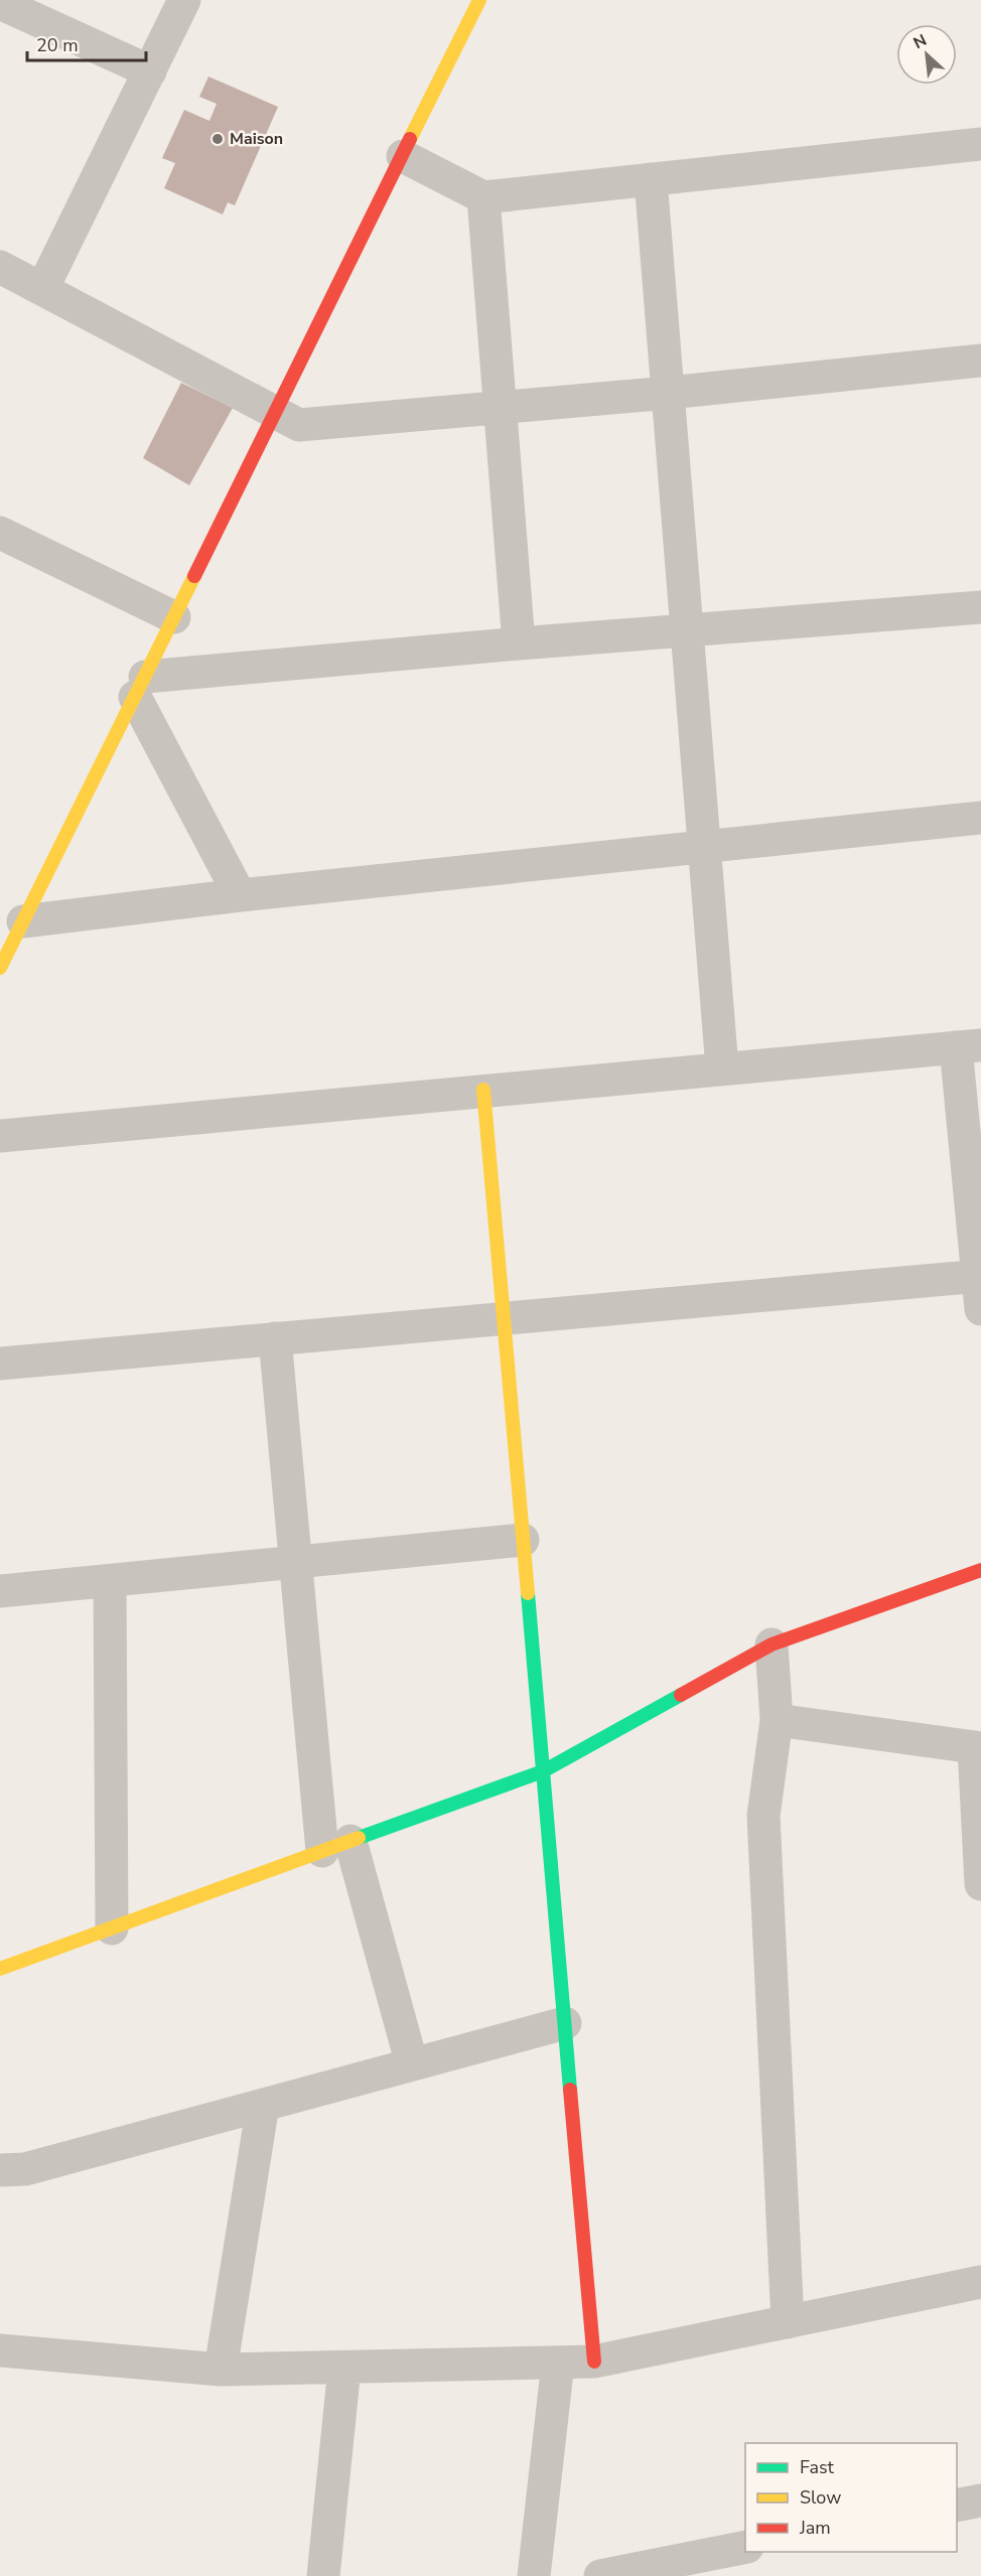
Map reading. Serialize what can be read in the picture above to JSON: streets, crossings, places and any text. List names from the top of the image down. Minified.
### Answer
{"places":["Maison"],"legend":["Fast","Slow","Jam"],"scale_bar":"20 m","north":"top left"}
